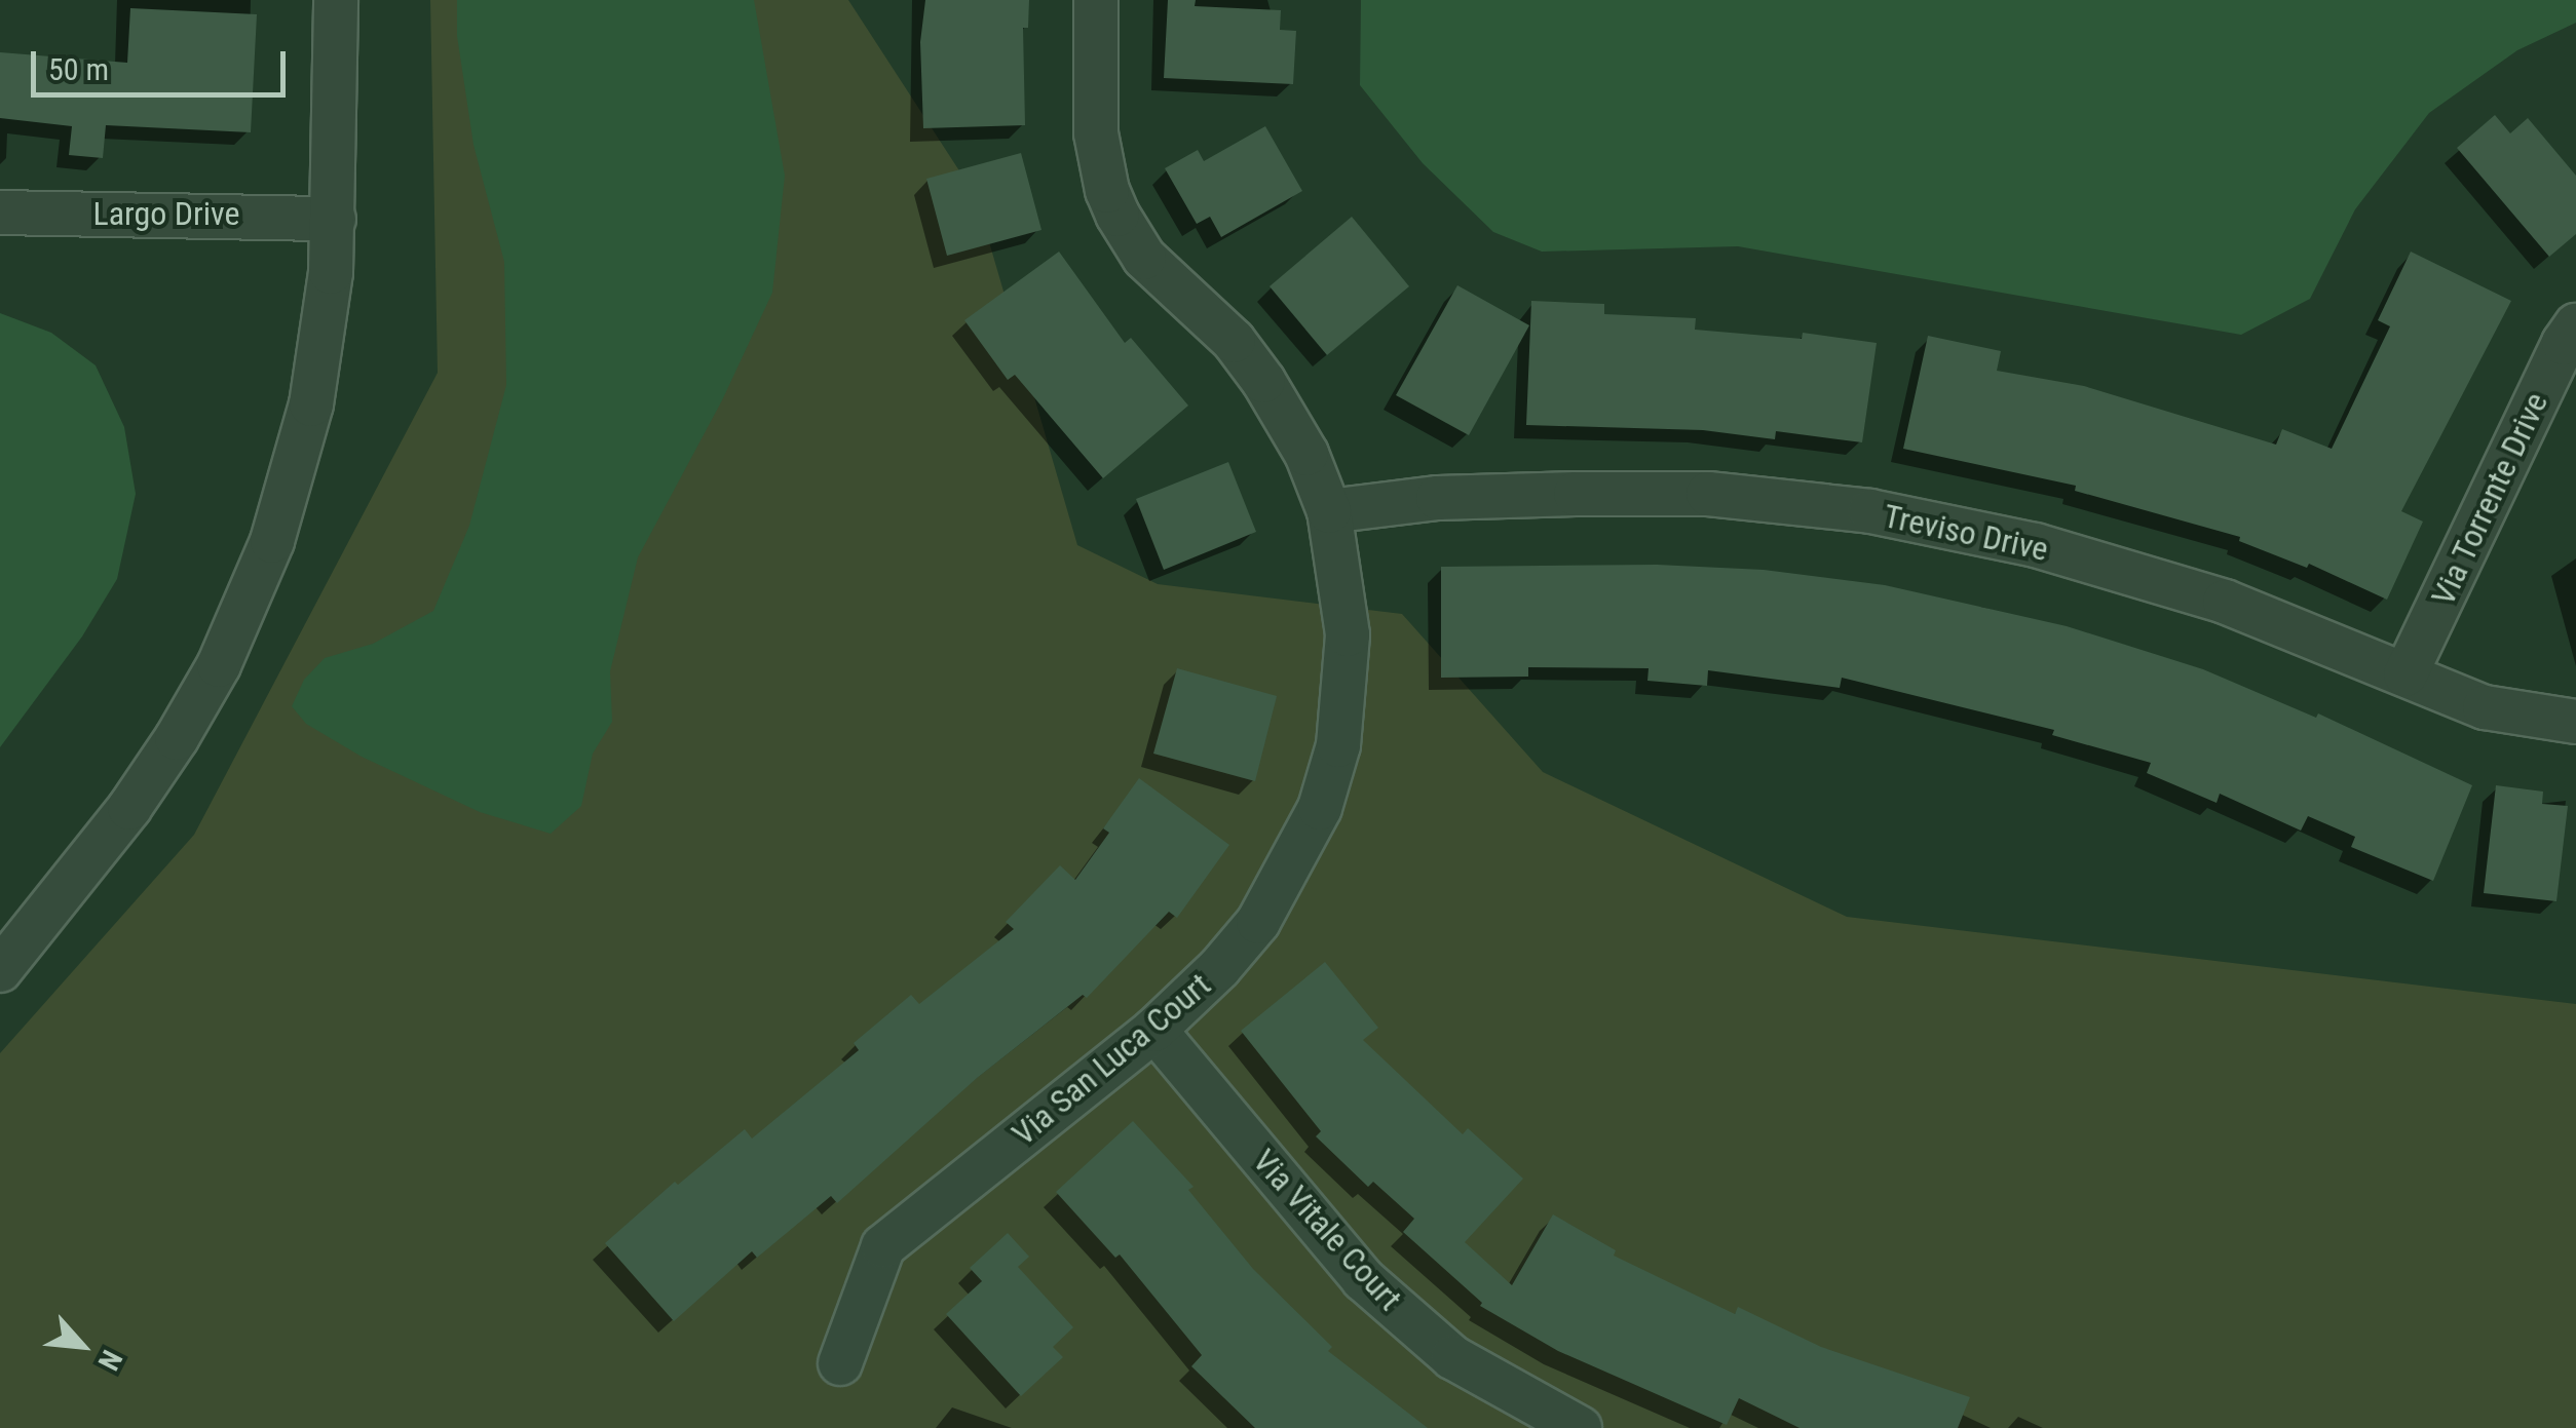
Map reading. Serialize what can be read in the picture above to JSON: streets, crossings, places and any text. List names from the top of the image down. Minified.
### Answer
{"streets":{"street":["Largo Drive","Via Torrente Drive","Treviso Drive","Via San Luca Court","Via Vitale Court"]},"crossings":[["Via Torrente Drive","Treviso Drive"],["Treviso Drive","Via San Luca Court"],["Via San Luca Court","Via Vitale Court"]],"scale_bar":"50 m","north":"bottom right"}
